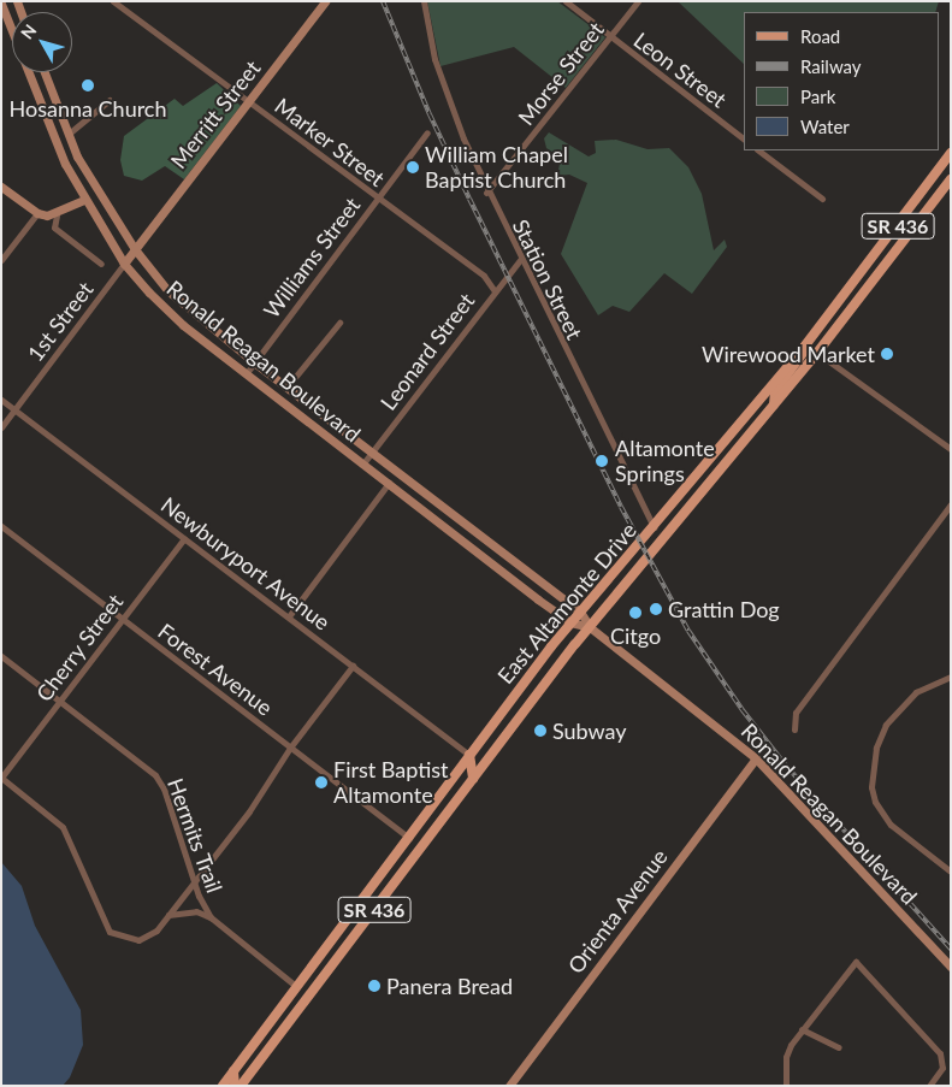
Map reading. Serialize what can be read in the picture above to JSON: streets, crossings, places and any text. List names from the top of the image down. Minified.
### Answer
{"streets":{"main road":["Merritt Street","SR 436","Ronald Reagan Boulevard","East Altamonte Drive","Orienta Avenue"],"street":["Leon Street","Morse Street","Marker Street","Williams Street","Station Street","1st Street","Leonard Street","Newburyport Avenue","Cherry Street","Forest Avenue","Hermits Trail"]},"crossings":[["Leon Street","Morse Street"],["Morse Street","Station Street"],["Merritt Street","Marker Street"],["Merritt Street","1st Street"],["Merritt Street","Ronald Reagan Boulevard"],["Marker Street","Williams Street"],["Marker Street","Leonard Street"],["Williams Street","Ronald Reagan Boulevard"],["Station Street","Leonard Street"],["Station Street","East Altamonte Drive"],["1st Street","Ronald Reagan Boulevard"],["1st Street","Newburyport Avenue"],["Leonard Street","Ronald Reagan Boulevard"],["Ronald Reagan Boulevard","East Altamonte Drive"],["Ronald Reagan Boulevard","Orienta Avenue"],["Newburyport Avenue","East Altamonte Drive"],["Newburyport Avenue","Cherry Street"],["East Altamonte Drive","Forest Avenue"],["East Altamonte Drive","Hermits Trail"],["Cherry Street","Forest Avenue"],["Cherry Street","Hermits Trail"]],"places":["Hosanna Church","William Chapel Baptist Church","Wirewood Market","Altamonte Springs","Grattin Dog","Citgo","Subway","First Baptist Altamonte","Panera Bread"],"legend":["Road","Railway","Park","Water"],"north":"top left"}
